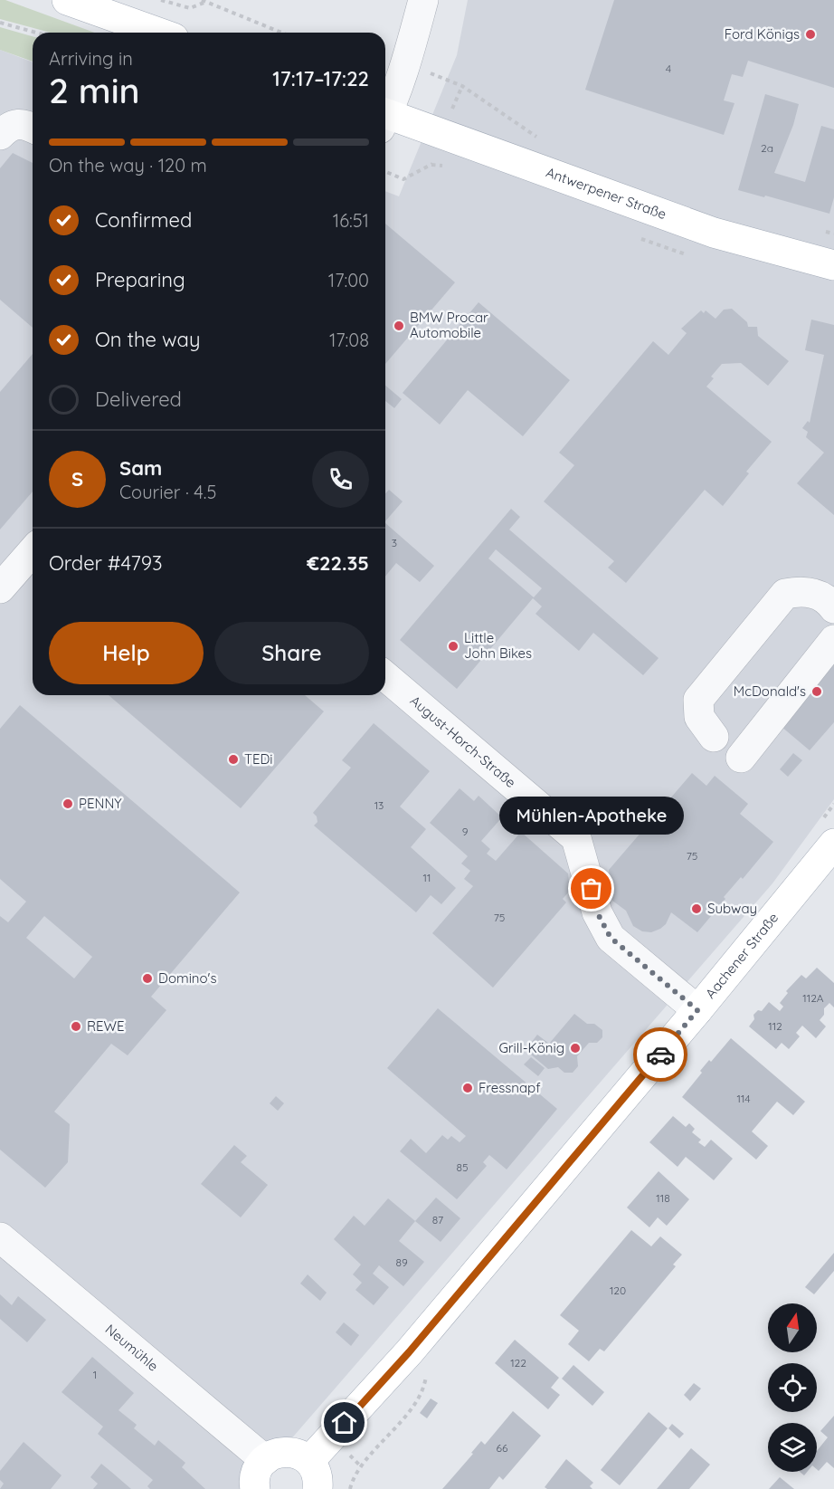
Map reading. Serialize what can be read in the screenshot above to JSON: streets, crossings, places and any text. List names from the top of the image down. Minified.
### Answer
{"streets":{"main road":["Antwerpener Straße","Aachener Straße"],"street":["August-Horch-Straße","Neumühle"]},"crossings":[["August-Horch-Straße","Aachener Straße"]],"places":["Ford Königs","BMW Procar Automobile","Little John Bikes","McDonald's","TEDi","PENNY","Mühlen-Apotheke","Subway","Domino's","REWE","Grill-König","Fressnapf"],"house_numbers":["4","2a","3","13","9","75","11","75","112A","112","114","85","118","87","89","120","122","1","66"],"north":"top","page":{"heading":["2 min","Arriving in","17:17–17:22"],"panel":["Sam","Courier · 4.5","Order #4793","€22.35"],"bar":"On the way · 120 m","list":[["Confirmed","16:51"],["Preparing","17:00"],["On the way","17:08"],"Delivered"],"round":"S","buttons":["Help","Share"],"bubble":"Mühlen-Apotheke"}}
